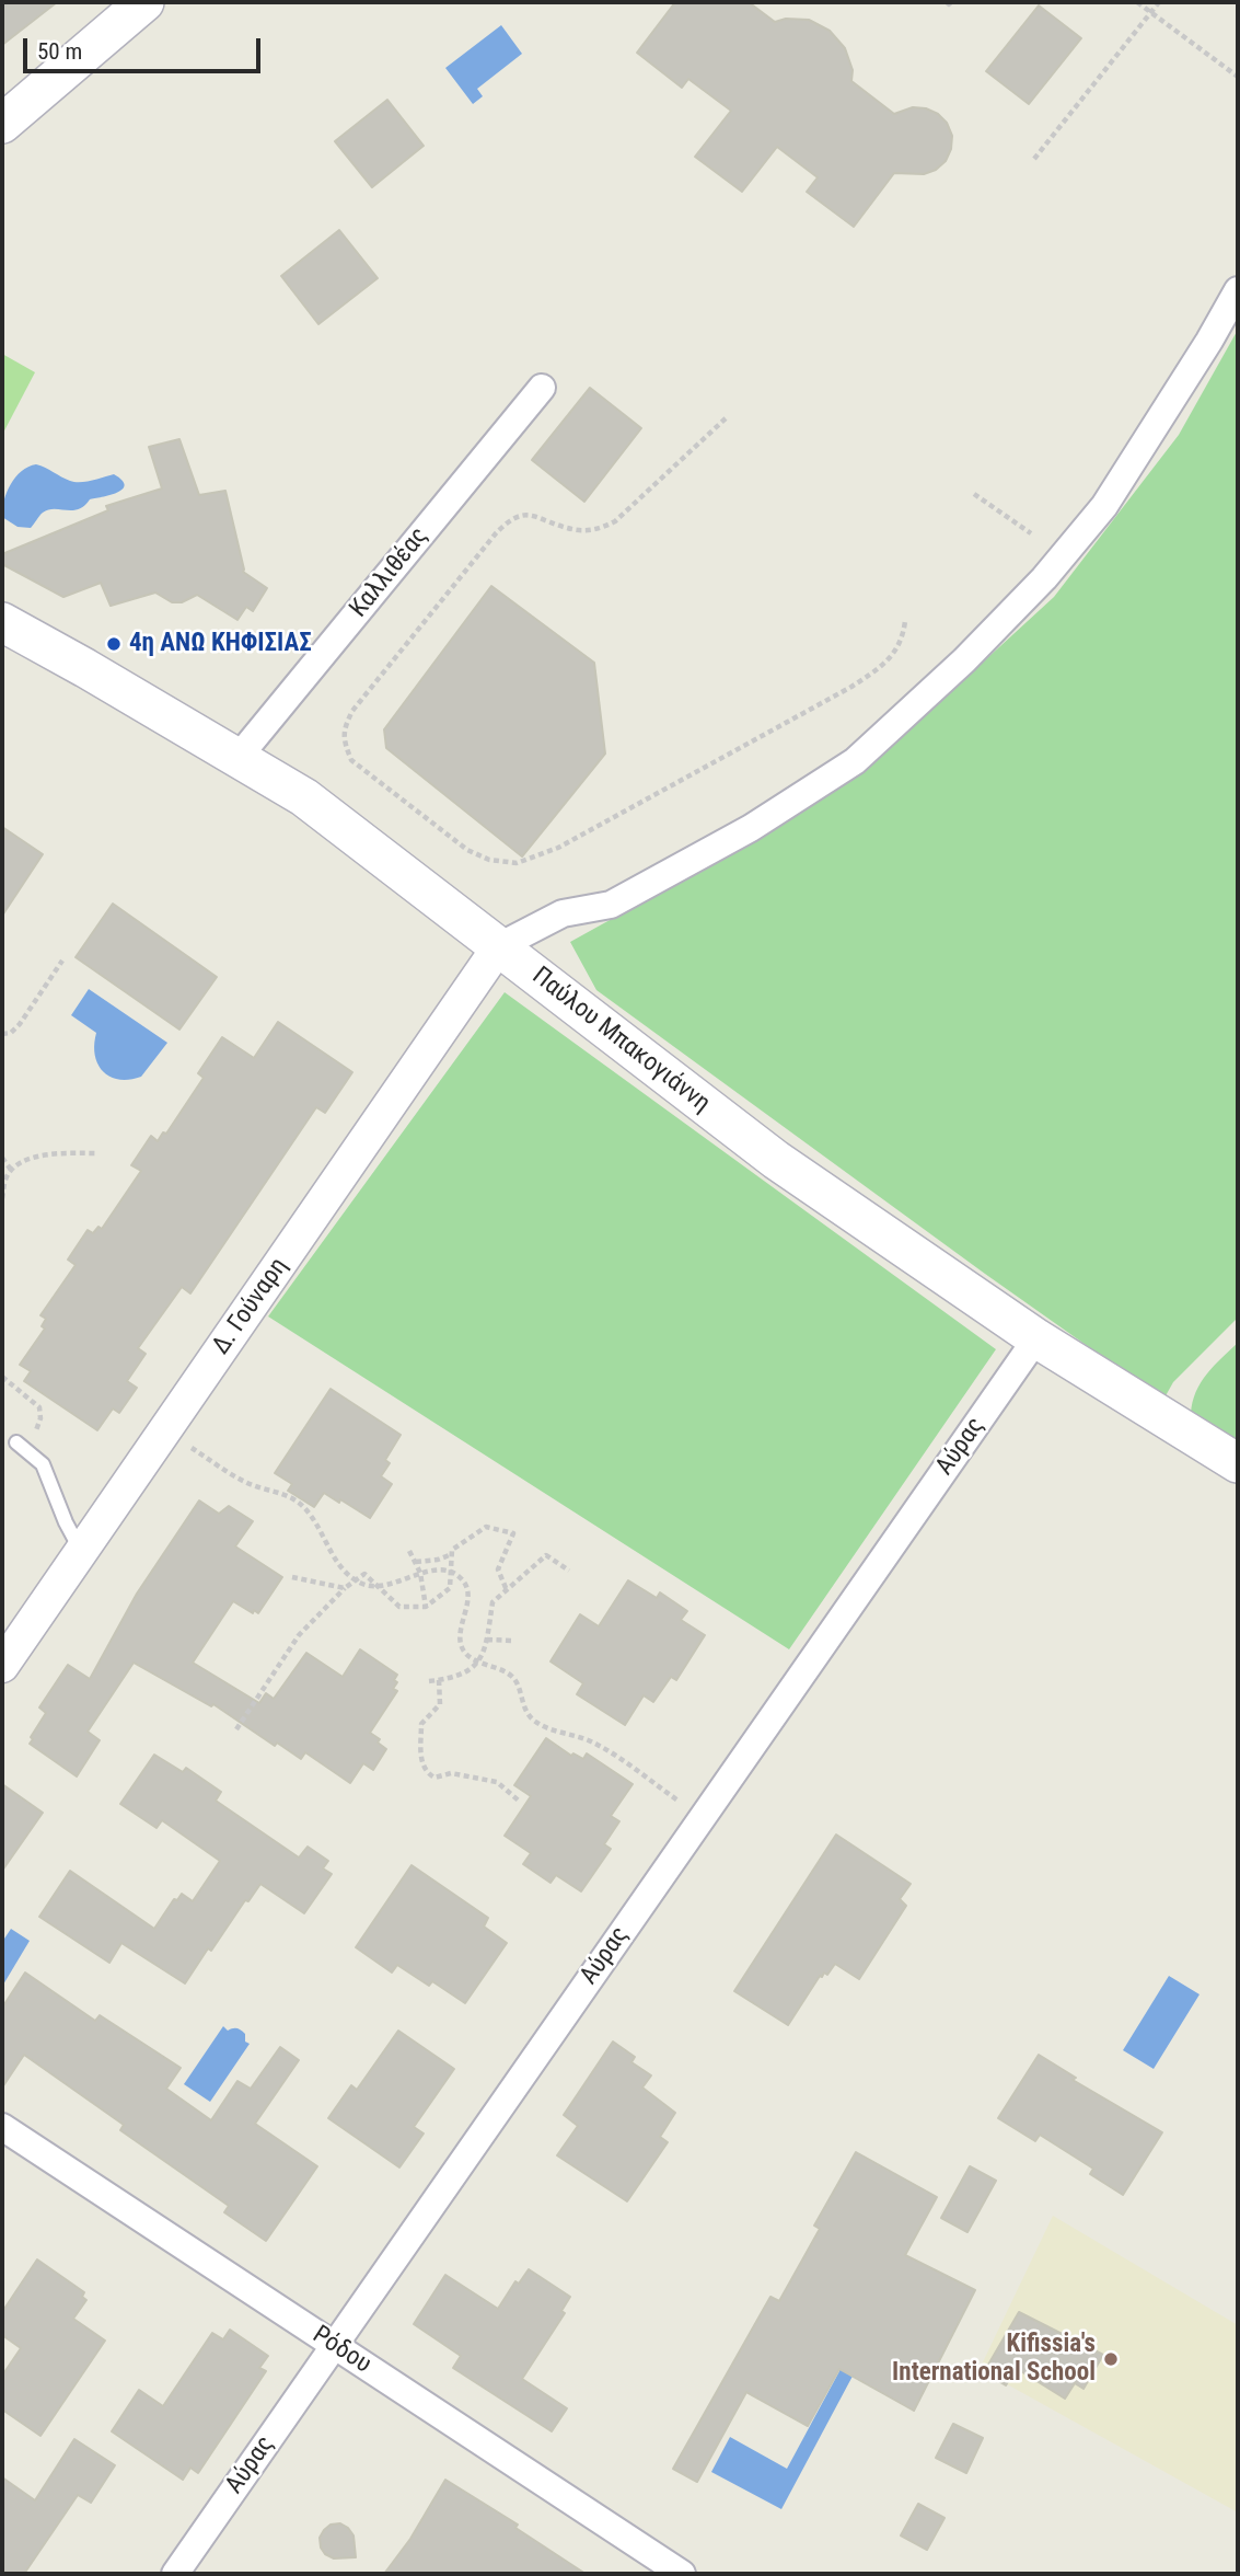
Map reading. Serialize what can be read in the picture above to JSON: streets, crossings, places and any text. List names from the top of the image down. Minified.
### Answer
{"streets":{"main road":["Παύλου Μπακογιάννη"],"street":["Καλλιθέας","Δ. Γούναρη","Αύρας","Ρόδου"]},"crossings":[["Καλλιθέας","Παύλου Μπακογιάννη"],["Παύλου Μπακογιάννη","Δ. Γούναρη"],["Παύλου Μπακογιάννη","Αύρας"],["Αύρας","Ρόδου"]],"places":["4η ΑΝΩ ΚΗΦΙΣΙΑΣ","Kifissia's International School"],"scale_bar":"50 m"}
